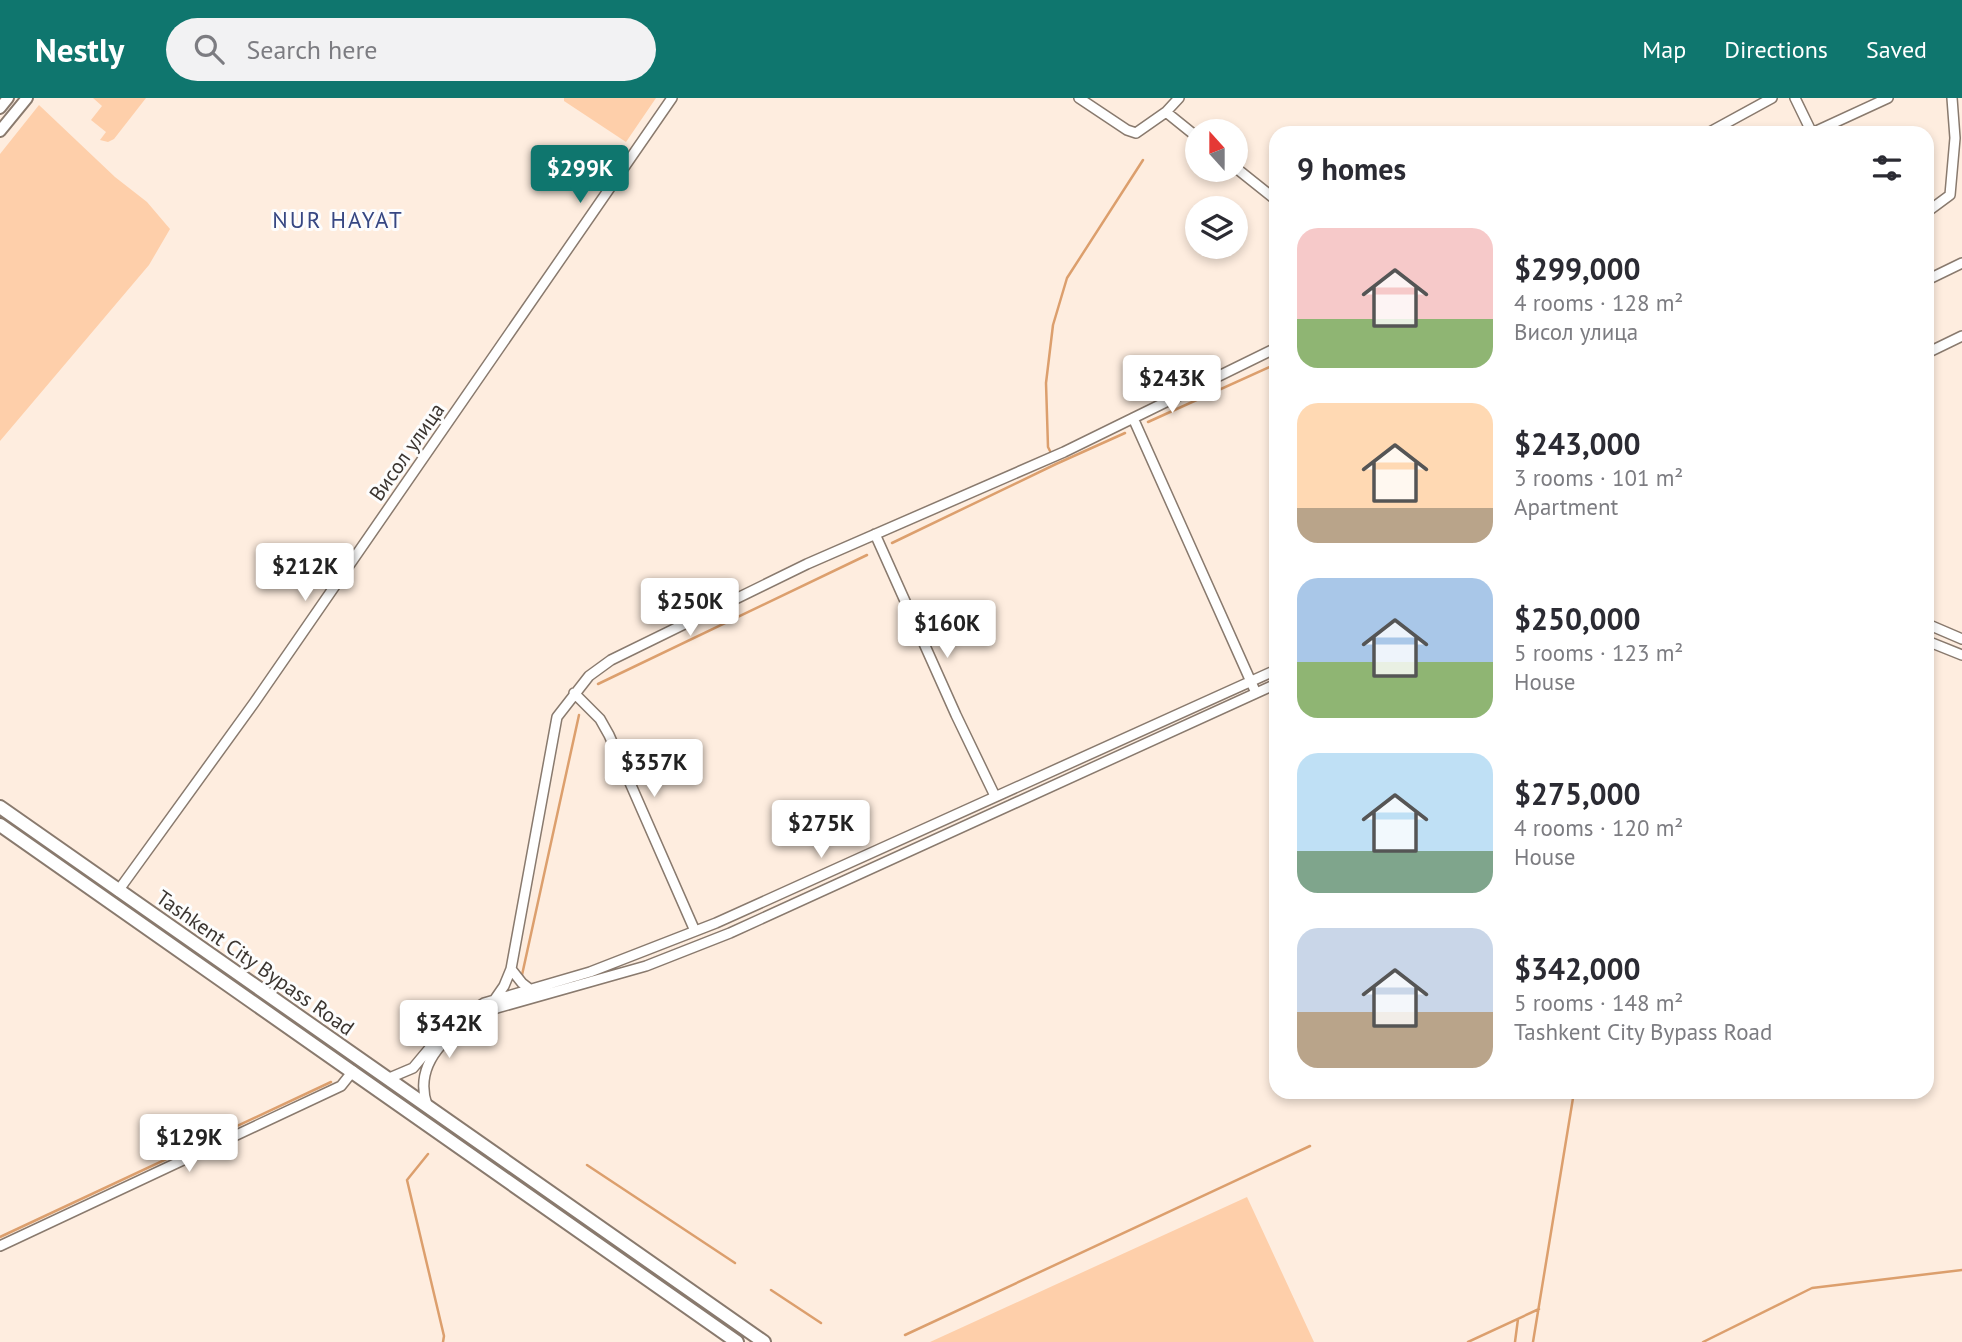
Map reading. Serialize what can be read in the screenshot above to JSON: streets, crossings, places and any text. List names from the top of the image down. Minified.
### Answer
{"streets":{"highway":["Tashkent City Bypass Road"],"street":["Висол улица"]},"crossings":[["Висол улица","Tashkent City Bypass Road"]],"districts":["NUR HAYAT"],"north":"top","page":{"header":"Nestly","search":"Search here","nav":["Map","Directions","Saved"],"heading":"9 homes","price":["$299K","$243K","$212K","$250K","$160K","$357K","$275K","$342K","$129K"],"list":[{"name":"$299,000","note":"4 rooms · 128 m² · Висол улица"},{"name":"$243,000","note":"3 rooms · 101 m² · Apartment"},{"name":"$250,000","note":"5 rooms · 123 m² · House"},{"name":"$275,000","note":"4 rooms · 120 m² · House"},{"name":"$342,000","note":"5 rooms · 148 m² · Tashkent City Bypass Road"}]}}
